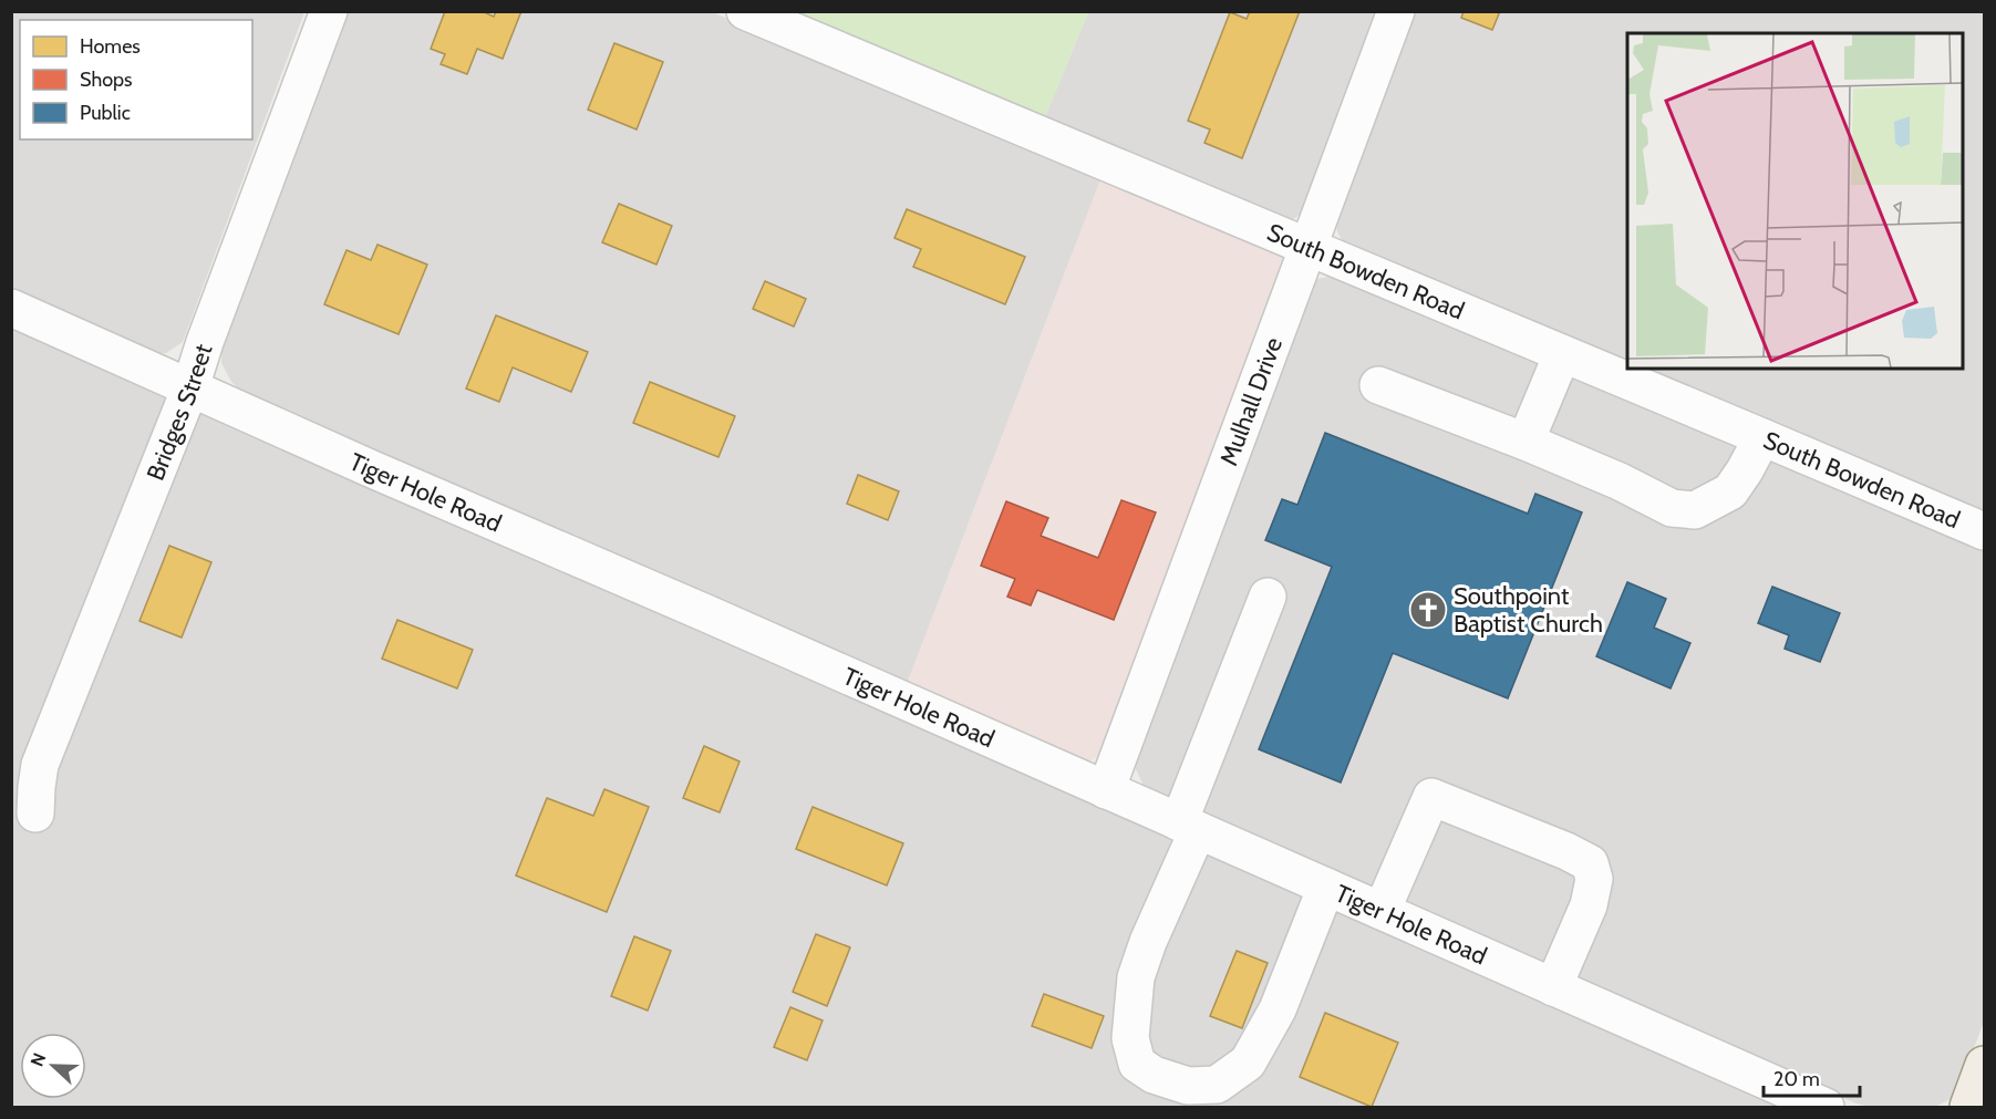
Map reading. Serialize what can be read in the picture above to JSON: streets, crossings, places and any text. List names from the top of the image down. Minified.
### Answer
{"streets":{"street":["South Bowden Road","Mulhall Drive","Bridges Street","Tiger Hole Road"]},"crossings":[["South Bowden Road","Mulhall Drive"],["Mulhall Drive","Tiger Hole Road"],["Bridges Street","Tiger Hole Road"]],"places":{"church":["Southpoint Baptist Church"]},"legend":["Homes","Shops","Public"],"scale_bar":"20 m","north":"left"}
